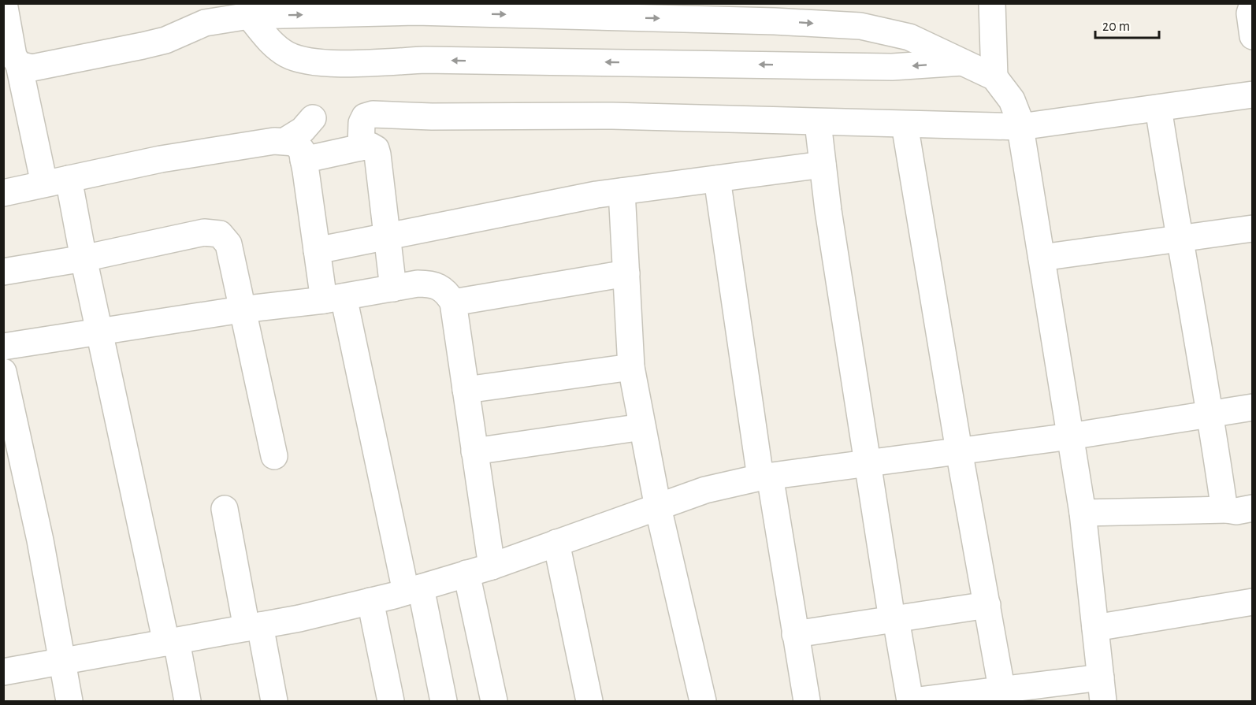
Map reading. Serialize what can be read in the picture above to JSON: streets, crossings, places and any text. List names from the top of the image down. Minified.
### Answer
{"scale_bar":"20 m"}
